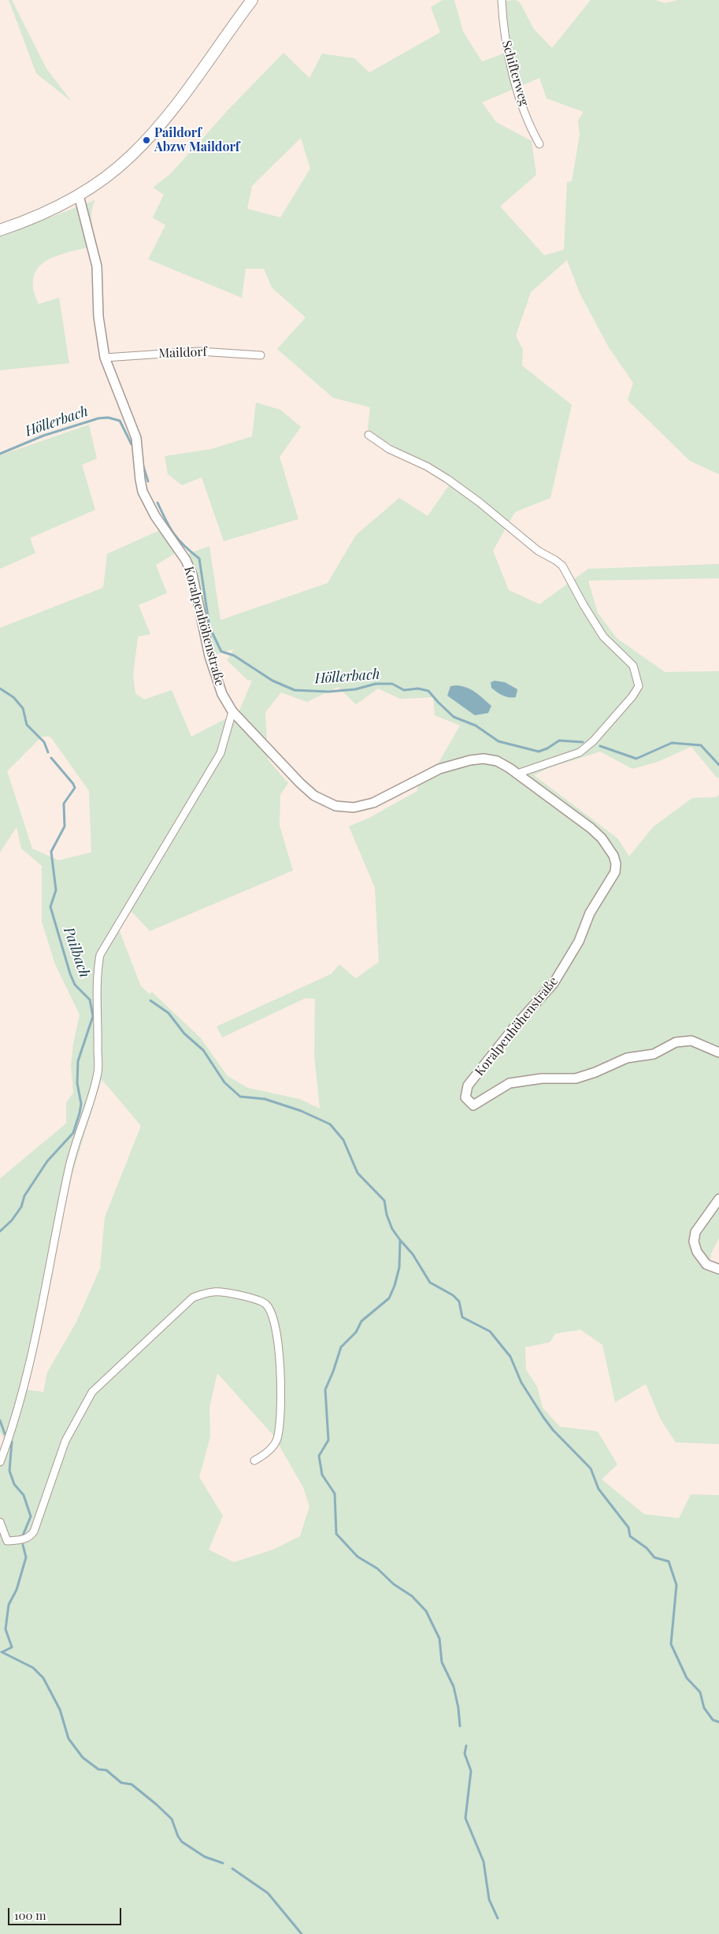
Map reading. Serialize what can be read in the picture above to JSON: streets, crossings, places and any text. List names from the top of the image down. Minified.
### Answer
{"streets":{"street":["Schifterweg","Maildorf","Koralpenhöhenstraße"]},"crossings":[["Maildorf","Koralpenhöhenstraße"]],"water":["Höllerbach","Pailbach"],"places":["Paildorf Abzw Maildorf"],"scale_bar":"100 m"}
